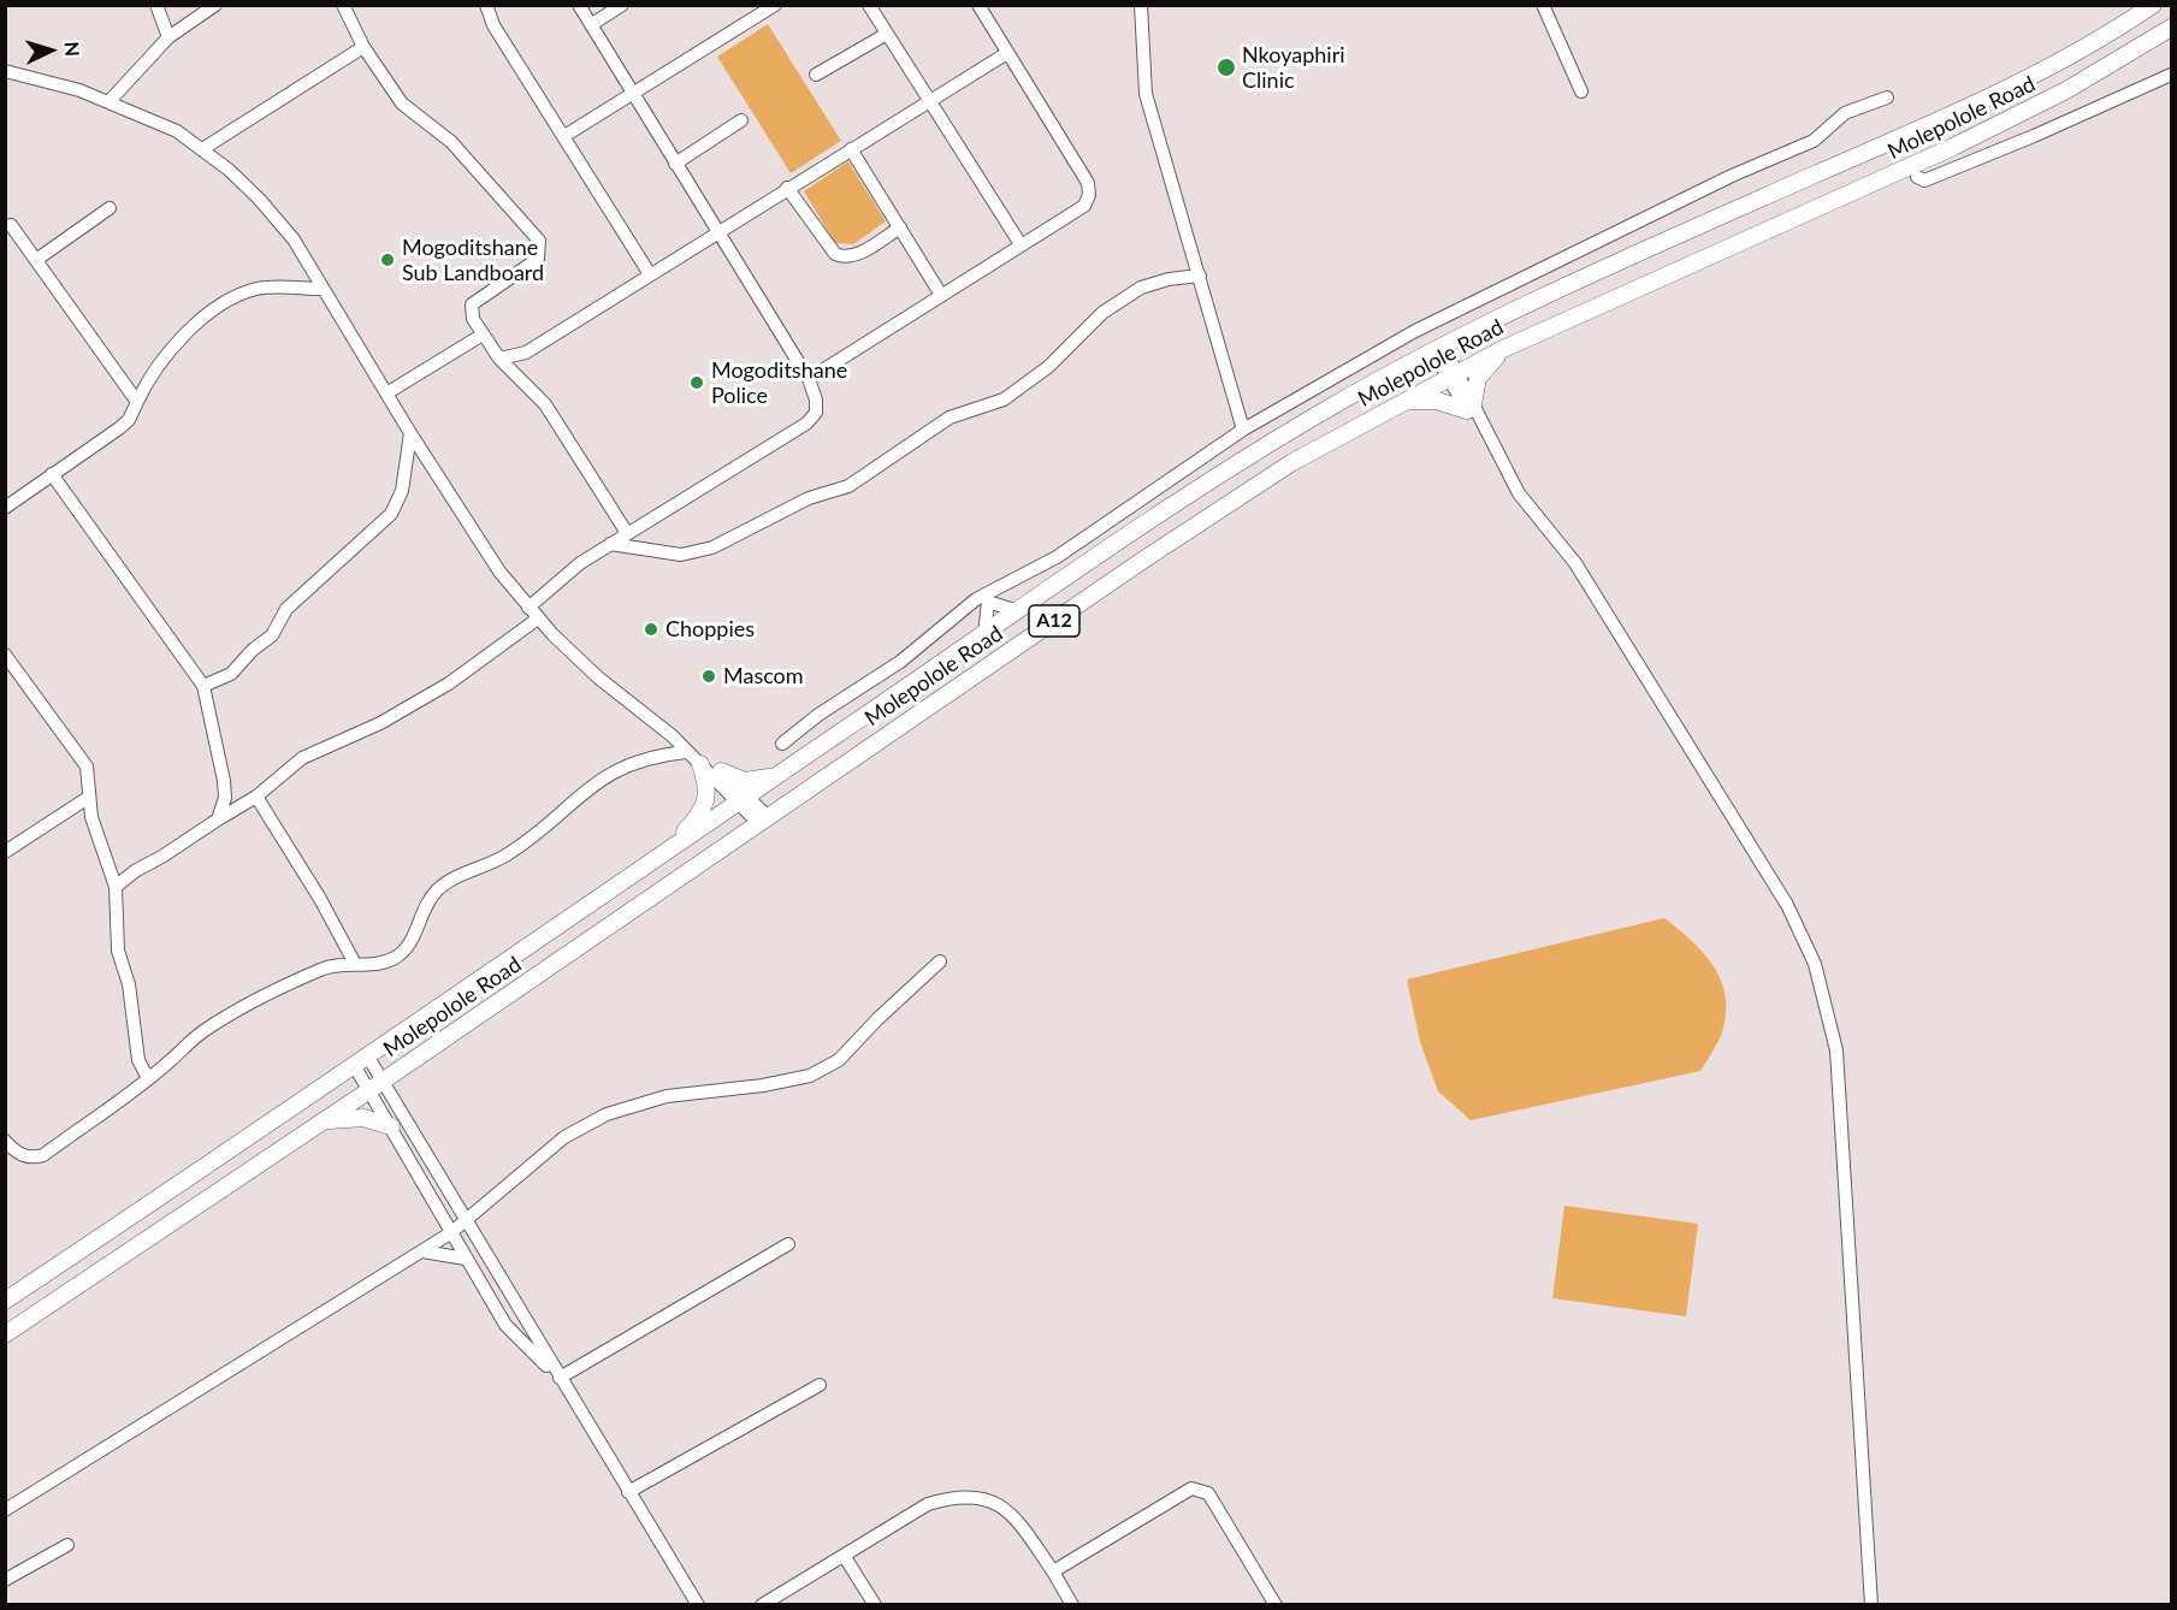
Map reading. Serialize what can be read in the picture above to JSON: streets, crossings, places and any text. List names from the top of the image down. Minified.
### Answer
{"streets":{"main road":["Molepolole Road","A12"]},"places":["Nkoyaphiri Clinic","Mogoditshane Sub Landboard","Mogoditshane Police","Choppies","Mascom"],"north":"right"}
